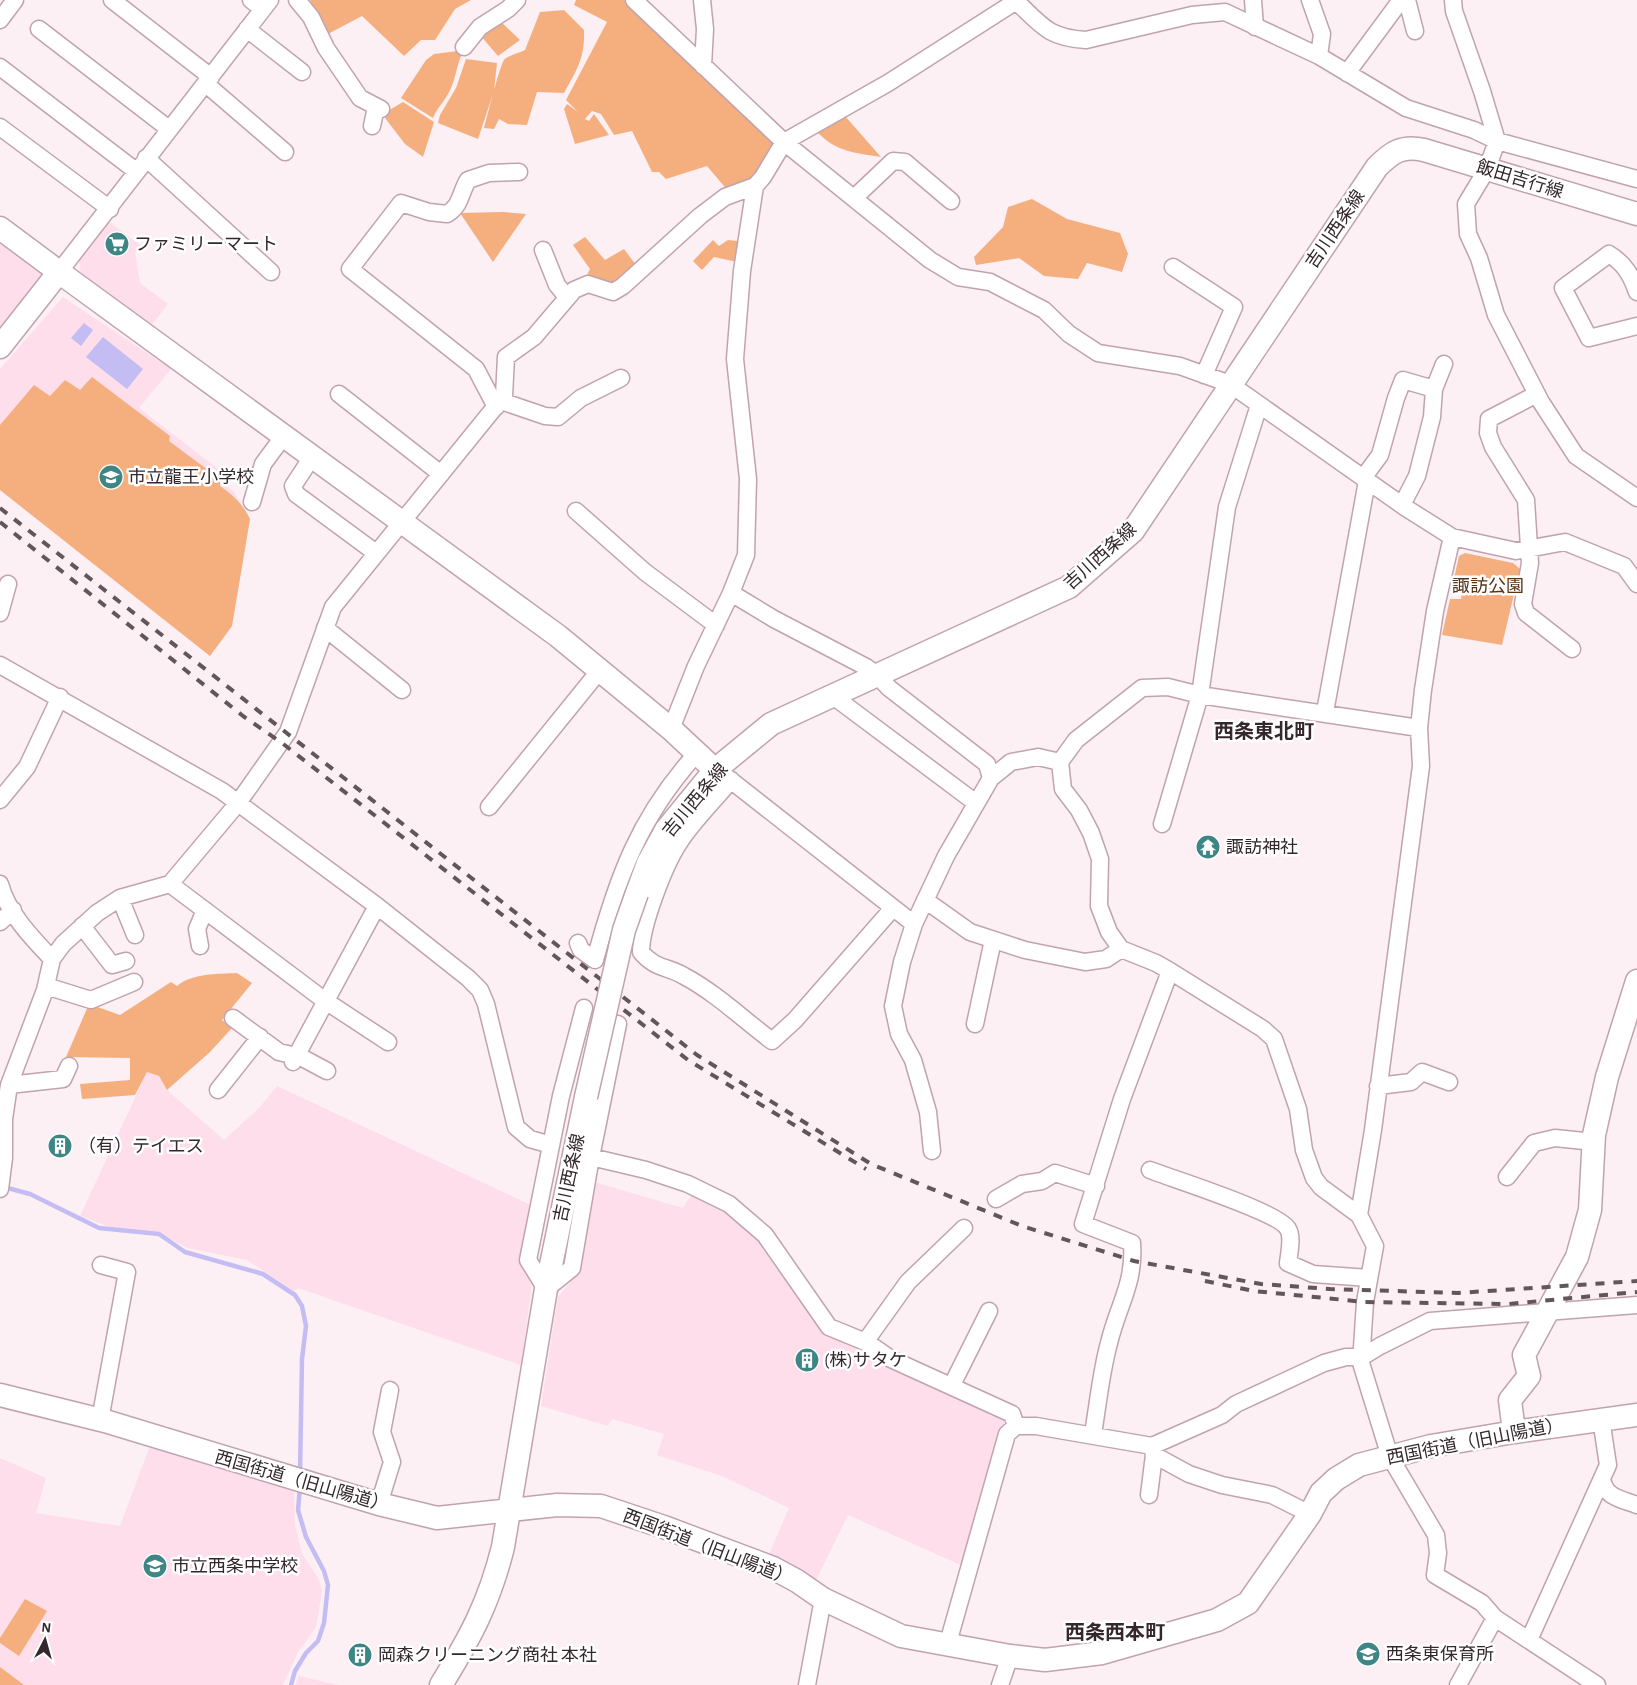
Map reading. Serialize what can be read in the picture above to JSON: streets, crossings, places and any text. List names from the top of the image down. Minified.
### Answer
{"streets":{"street":["飯田吉行線","吉川西条線","西国街道（旧山陽道）"]},"crossings":[["飯田吉行線","吉川西条線"],["吉川西条線","西国街道（旧山陽道）"]],"districts":["西条東北町","西条西本町"],"parks":["諏訪公園"],"places":{"supermarket":["ファミリーマート"],"school or university":["市立龍王小学校","市立西条中学校","西条東保育所"],"temple":["諏訪神社"],"building":["（有）テイエス","(株)サタケ","岡森クリーニング商社 本社"]},"north":"top"}
